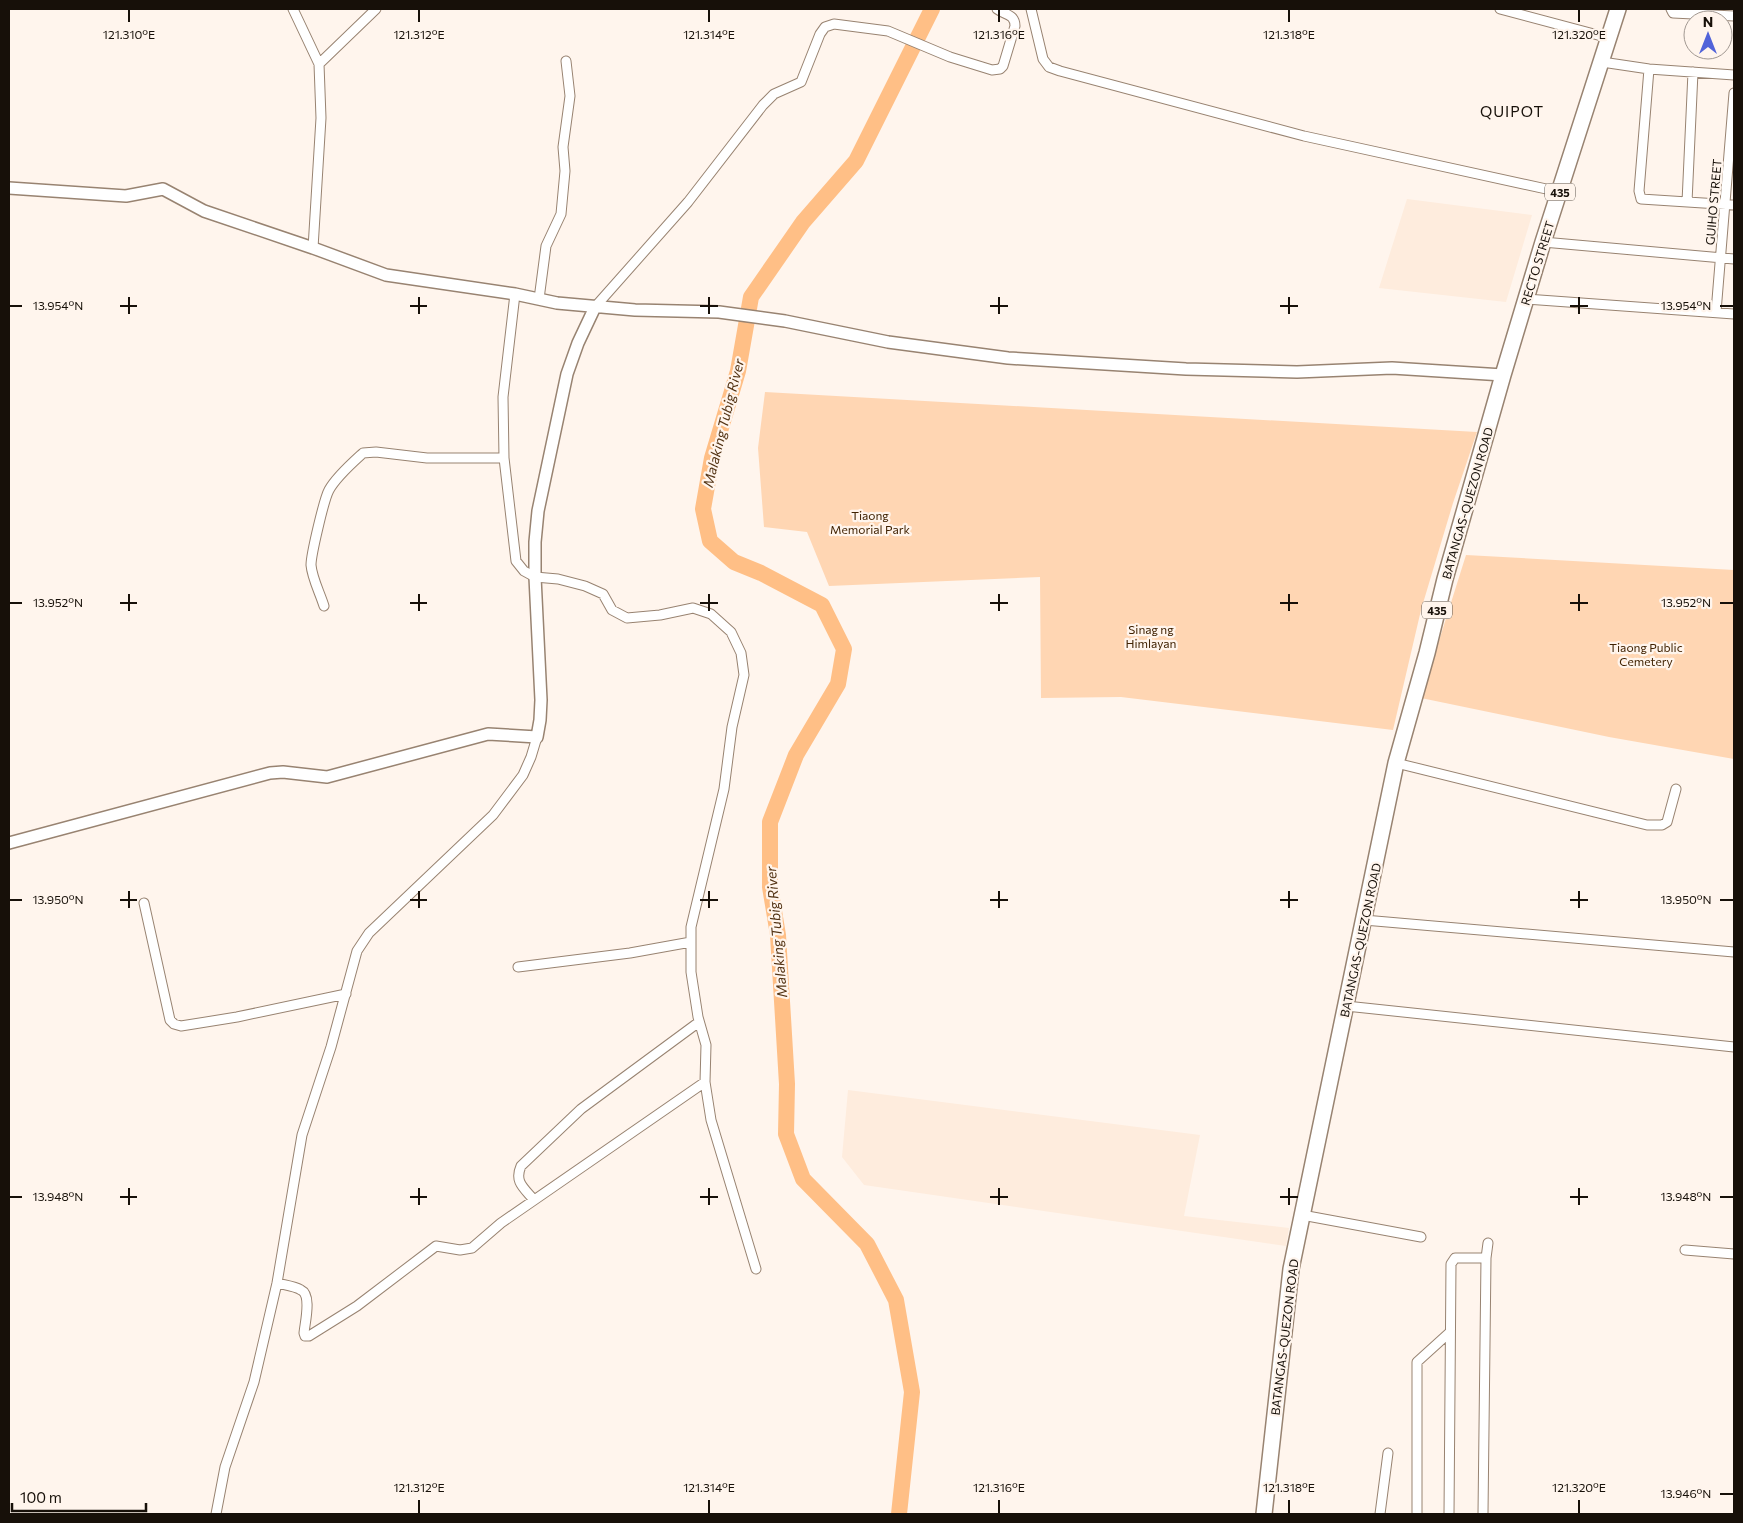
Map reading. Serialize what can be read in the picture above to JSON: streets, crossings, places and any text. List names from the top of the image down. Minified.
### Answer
{"streets":{"main road":["435","RECTO STREET","BATANGAS-QUEZON ROAD"],"street":["GUIHO STREET"]},"crossings":[["RECTO STREET","BATANGAS-QUEZON ROAD"]],"districts":["QUIPOT"],"water":["Malaking Tubig River"],"parks":["Tiaong Memorial Park","Sinag ng Himlayan","Tiaong Public Cemetery"],"scale_bar":"100 m","north":"top","coordinates":["121.310°E","121.312°E","121.314°E","121.316°E","121.318°E","121.320°E","13.954°N","13.952°N","13.950°N","13.948°N","13.946°N"]}
